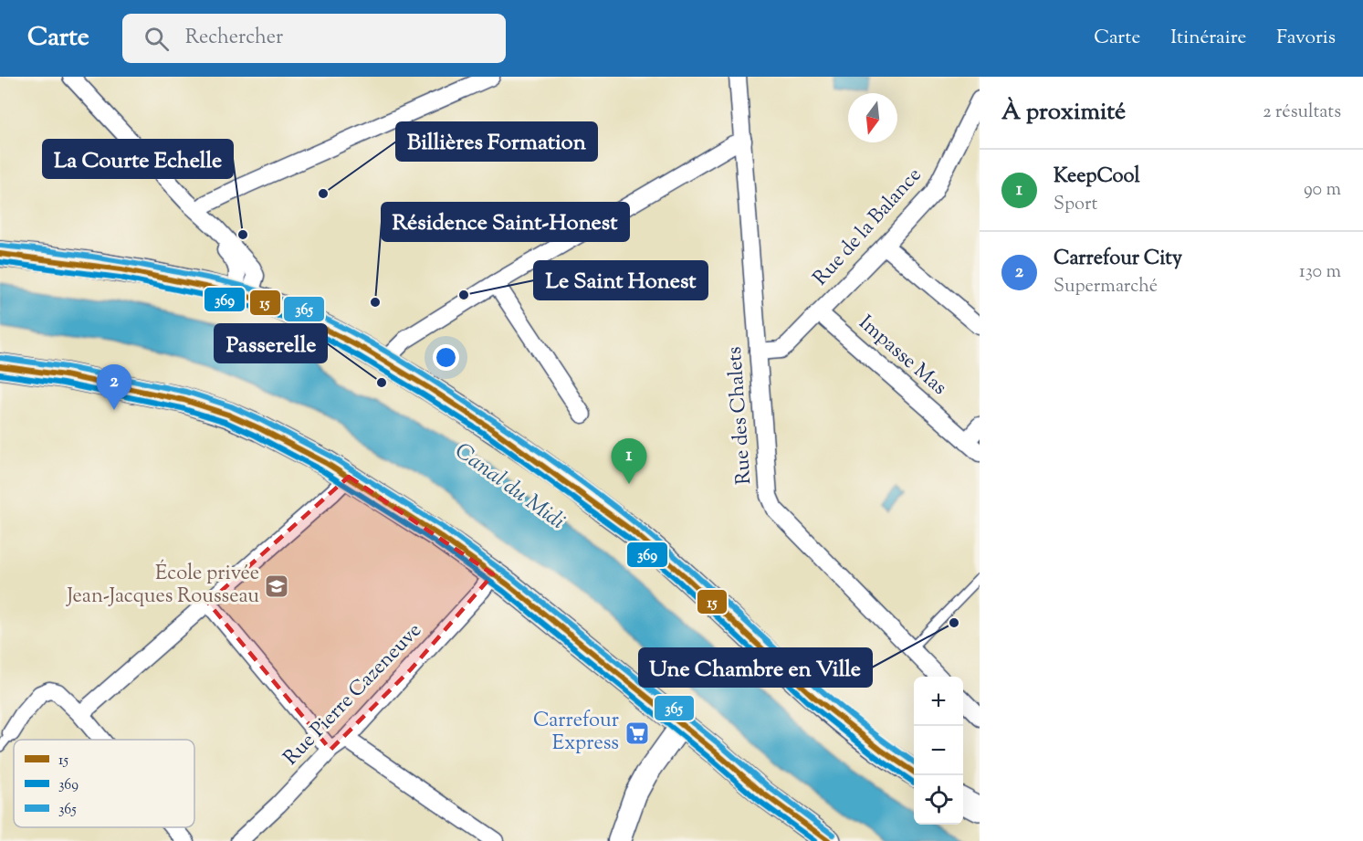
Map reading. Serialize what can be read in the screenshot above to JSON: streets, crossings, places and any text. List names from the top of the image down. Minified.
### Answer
{"streets":{"street":["Rue de la Balance","Impasse Mas","Rue des Chalets","Rue Pierre Cazeneuve"]},"crossings":[["Rue de la Balance","Impasse Mas"],["Rue de la Balance","Rue des Chalets"]],"water":["Canal du Midi"],"places":{"other":["Billières Formation","La Courte Echelle","Le Saint Honest","Résidence Saint-Honest","Passerelle","Une Chambre en Ville"],"school or university":["École privée Jean-Jacques Rousseau"],"supermarket":["Carrefour Express"]},"lines":["transit line 365","transit line 15","transit line 369"],"legend":["15","369","365"],"north":"bottom","page":{"header":"Carte","search":"Rechercher","nav":["Carte","Itinéraire","Favoris"],"heading":["À proximité","2 résultats"],"list":[{"mark":"1","name":"KeepCool","note":"Sport","value":"90 m"},{"mark":"2","name":"Carrefour City","note":"Supermarché","value":"130 m"}],"pins":["2","1"],"map_buttons":["+","−"]}}
